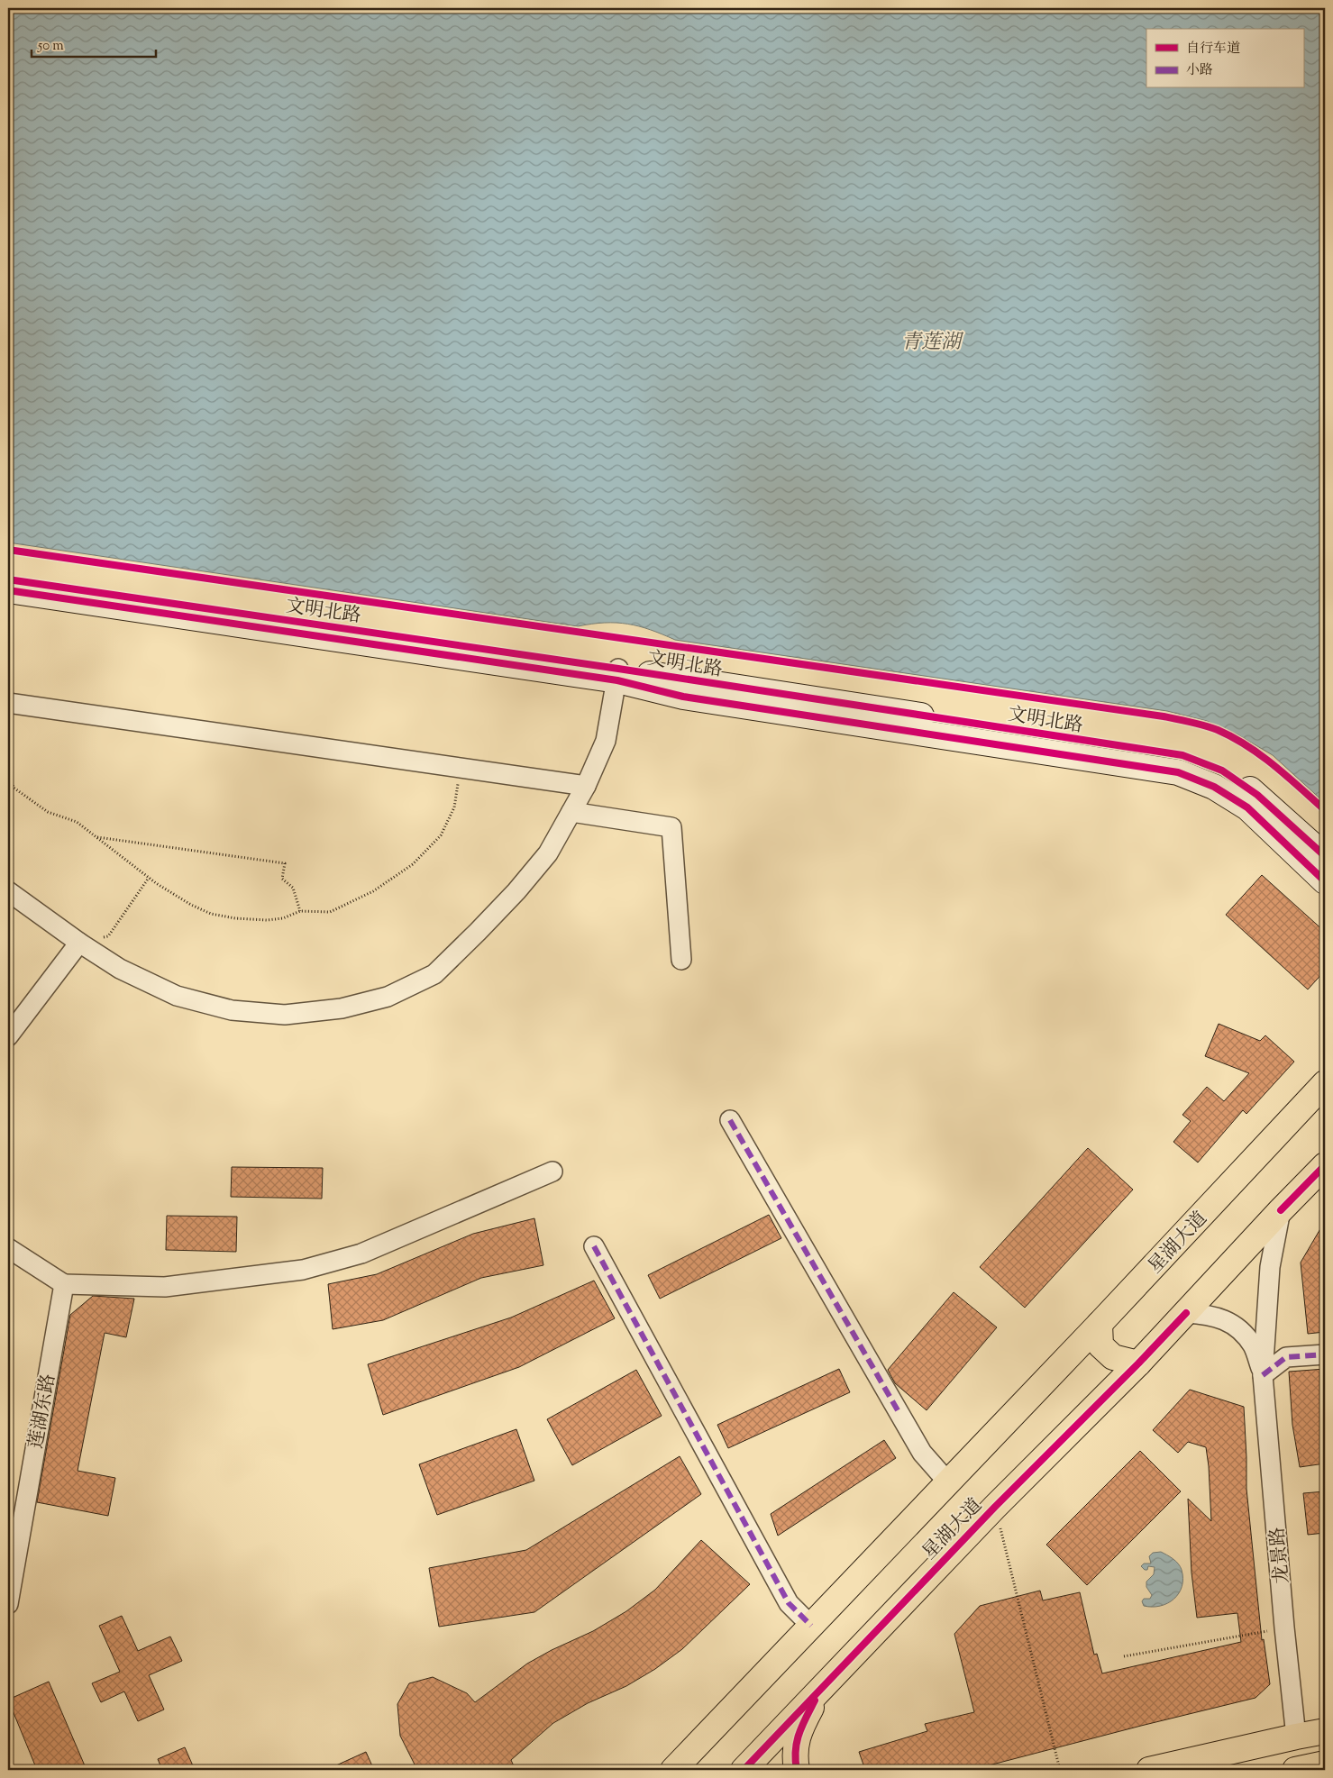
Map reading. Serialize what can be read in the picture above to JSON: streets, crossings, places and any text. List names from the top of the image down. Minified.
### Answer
{"streets":{"main road":["星湖大道"],"street":["文明北路","莲湖东路","龙景路"]},"water":["青莲湖"],"legend":["自行车道","小路"],"scale_bar":"50 m"}
